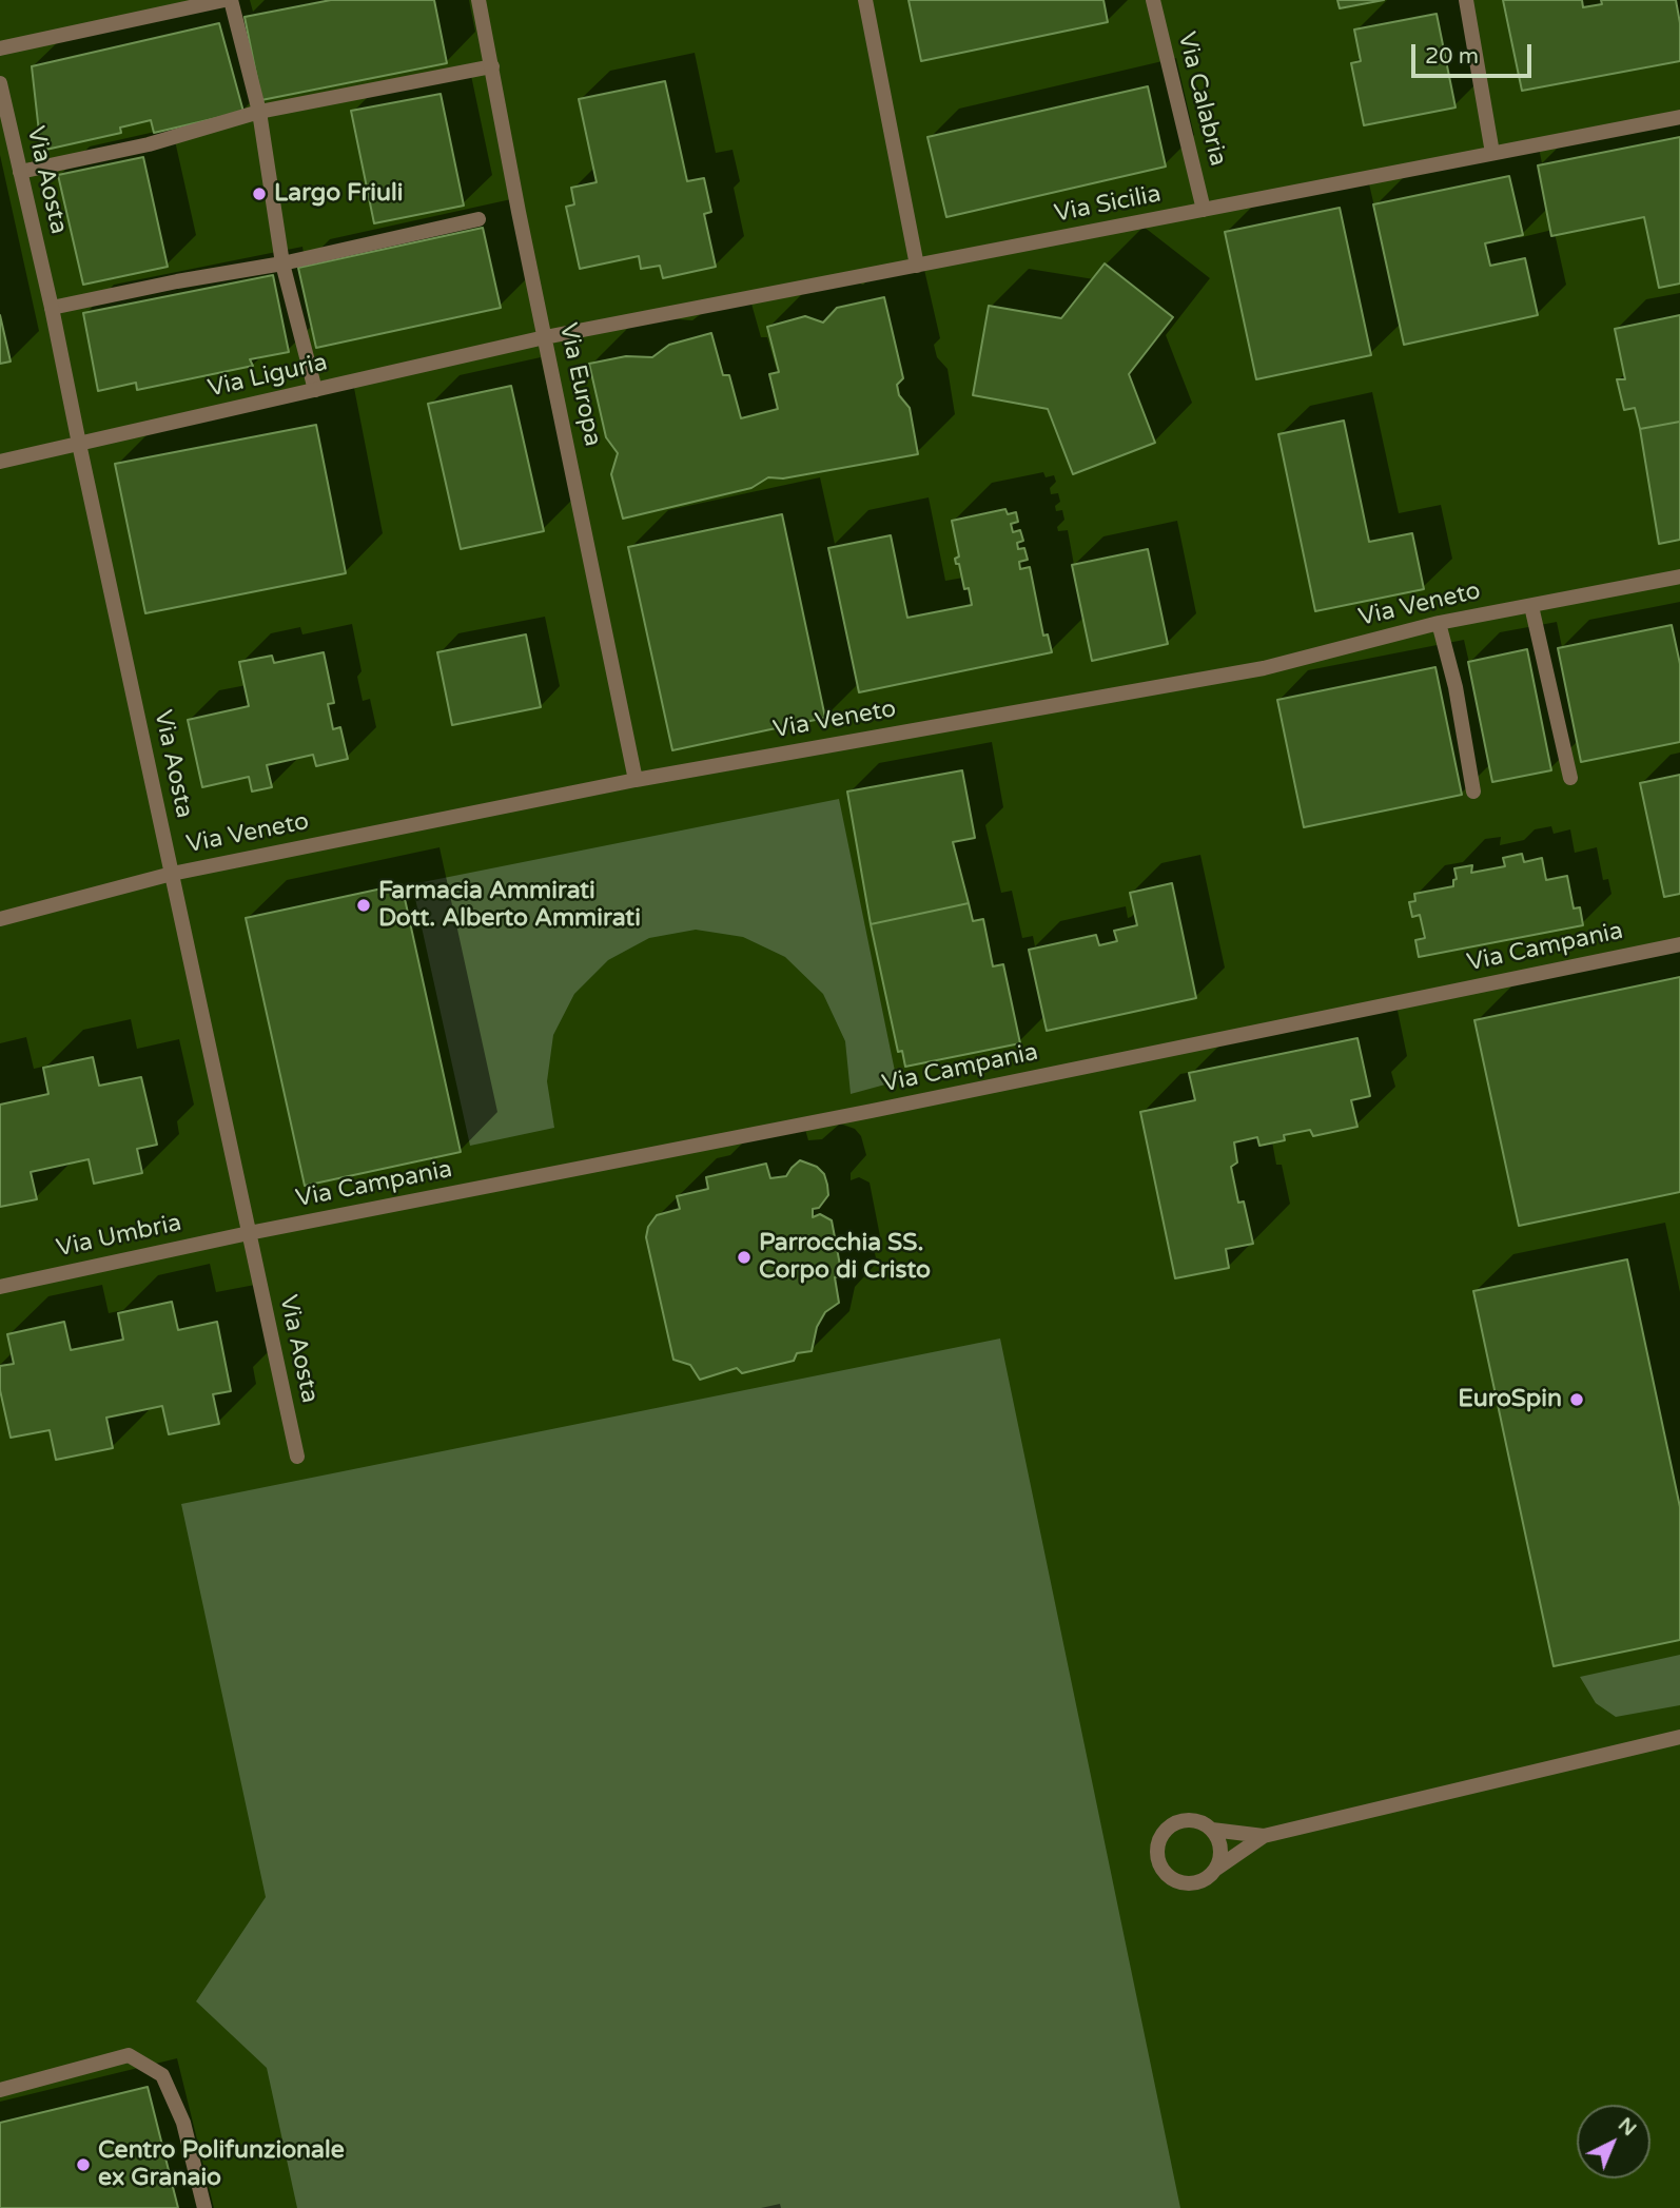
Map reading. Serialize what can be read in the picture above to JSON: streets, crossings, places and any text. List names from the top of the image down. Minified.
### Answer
{"streets":{"street":["Via Calabria","Via Aosta","Via Sicilia","Via Liguria","Via Europa","Via Veneto","Via Campania","Via Umbria"]},"crossings":[["Via Calabria","Via Sicilia"],["Via Aosta","Via Liguria"],["Via Aosta","Via Veneto"],["Via Aosta","Via Campania"],["Via Aosta","Via Umbria"],["Via Sicilia","Via Liguria"],["Via Sicilia","Via Europa"],["Via Liguria","Via Europa"],["Via Europa","Via Veneto"],["Via Campania","Via Umbria"]],"places":["Largo Friuli","Farmacia Ammirati Dott. Alberto Ammirati","Parrocchia SS. Corpo di Cristo","EuroSpin","Centro Polifunzionale ex Granaio"],"scale_bar":"20 m","north":"top right"}
